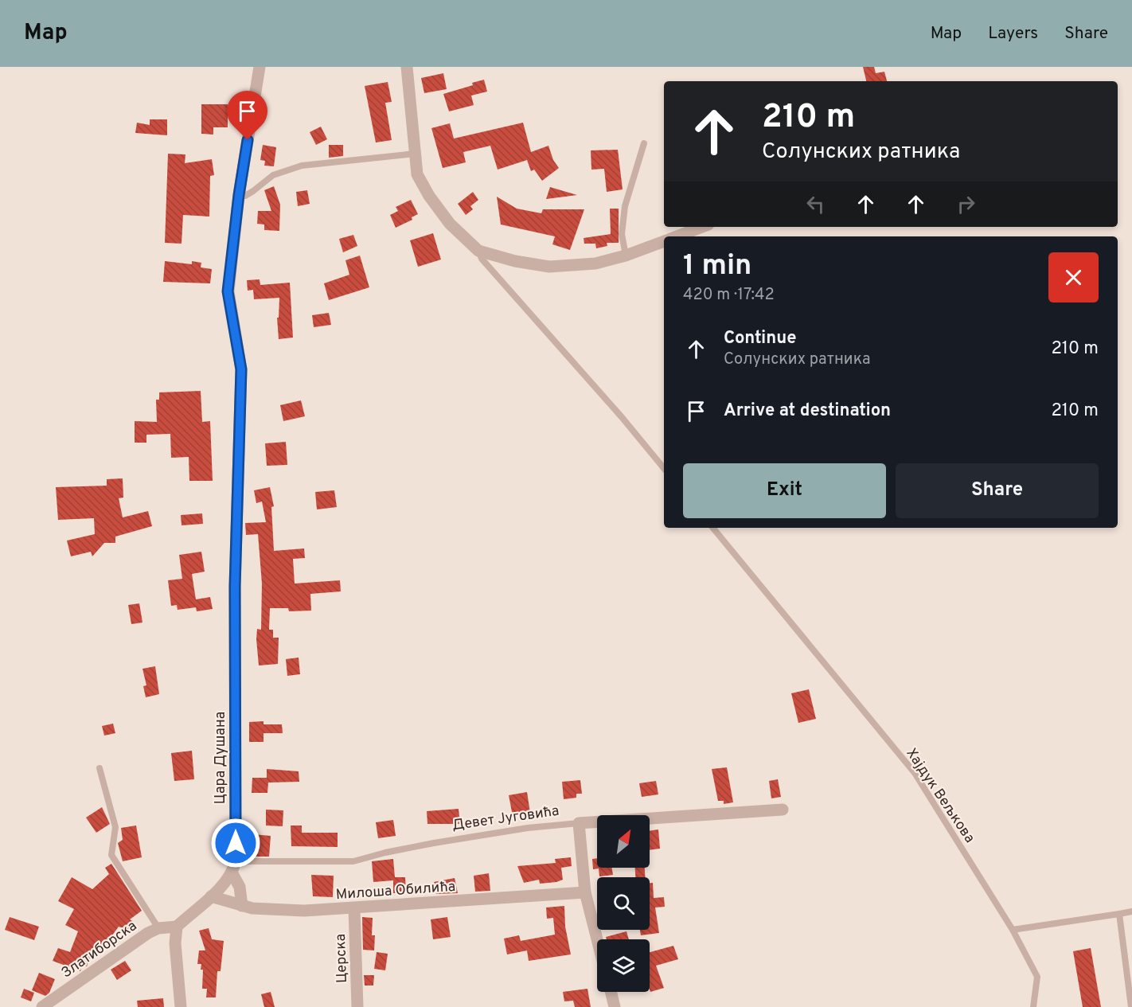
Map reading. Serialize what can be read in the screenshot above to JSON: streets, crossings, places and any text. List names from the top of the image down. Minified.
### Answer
{"streets":{"street":["Цара Душана","Девет Југовића","Милоша Обилића","Златиборска","Церска"],"lane":["Хајдук Вељкова"]},"crossings":[["Цара Душана","Девет Југовића"],["Милоша Обилића","Церска"]],"north":"top right","page":{"header":"Map","nav":["Map","Layers","Share"],"turn":["210 m","Солунских ратника"],"heading":["1 min","420 m · 17:42"],"list":[{"name":"Continue","note":"Солунских ратника","value":"210 m"},{"name":"Arrive at destination","value":"210 m"}],"buttons":["Exit","Share"]}}
